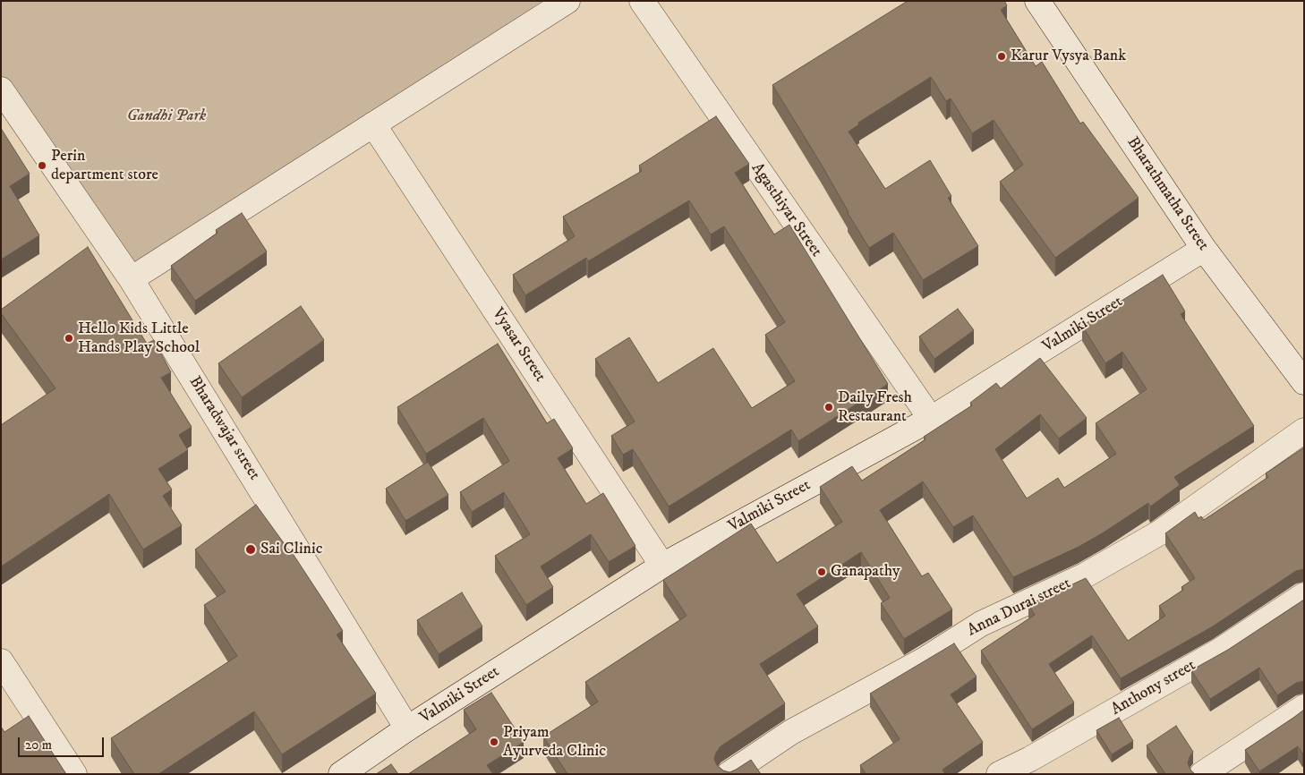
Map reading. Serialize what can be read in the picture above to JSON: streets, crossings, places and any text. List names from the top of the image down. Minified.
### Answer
{"streets":{"street":["Bharathmatha Street","Agasthiyar Street","Valmiki Street","Vyasar Street","Bharadwajar street","Anna Durai street","Anthony street"]},"crossings":[["Bharathmatha Street","Valmiki Street"],["Agasthiyar Street","Valmiki Street"],["Valmiki Street","Vyasar Street"],["Valmiki Street","Bharadwajar street"]],"parks":["Gandhi Park"],"places":["Karur Vysya Bank","Perin department store","Hello Kids Little Hands Play School","Daily Fresh Restaurant","Sai Clinic","Ganapathy","Priyam Ayurveda Clinic"],"scale_bar":"20 m"}
